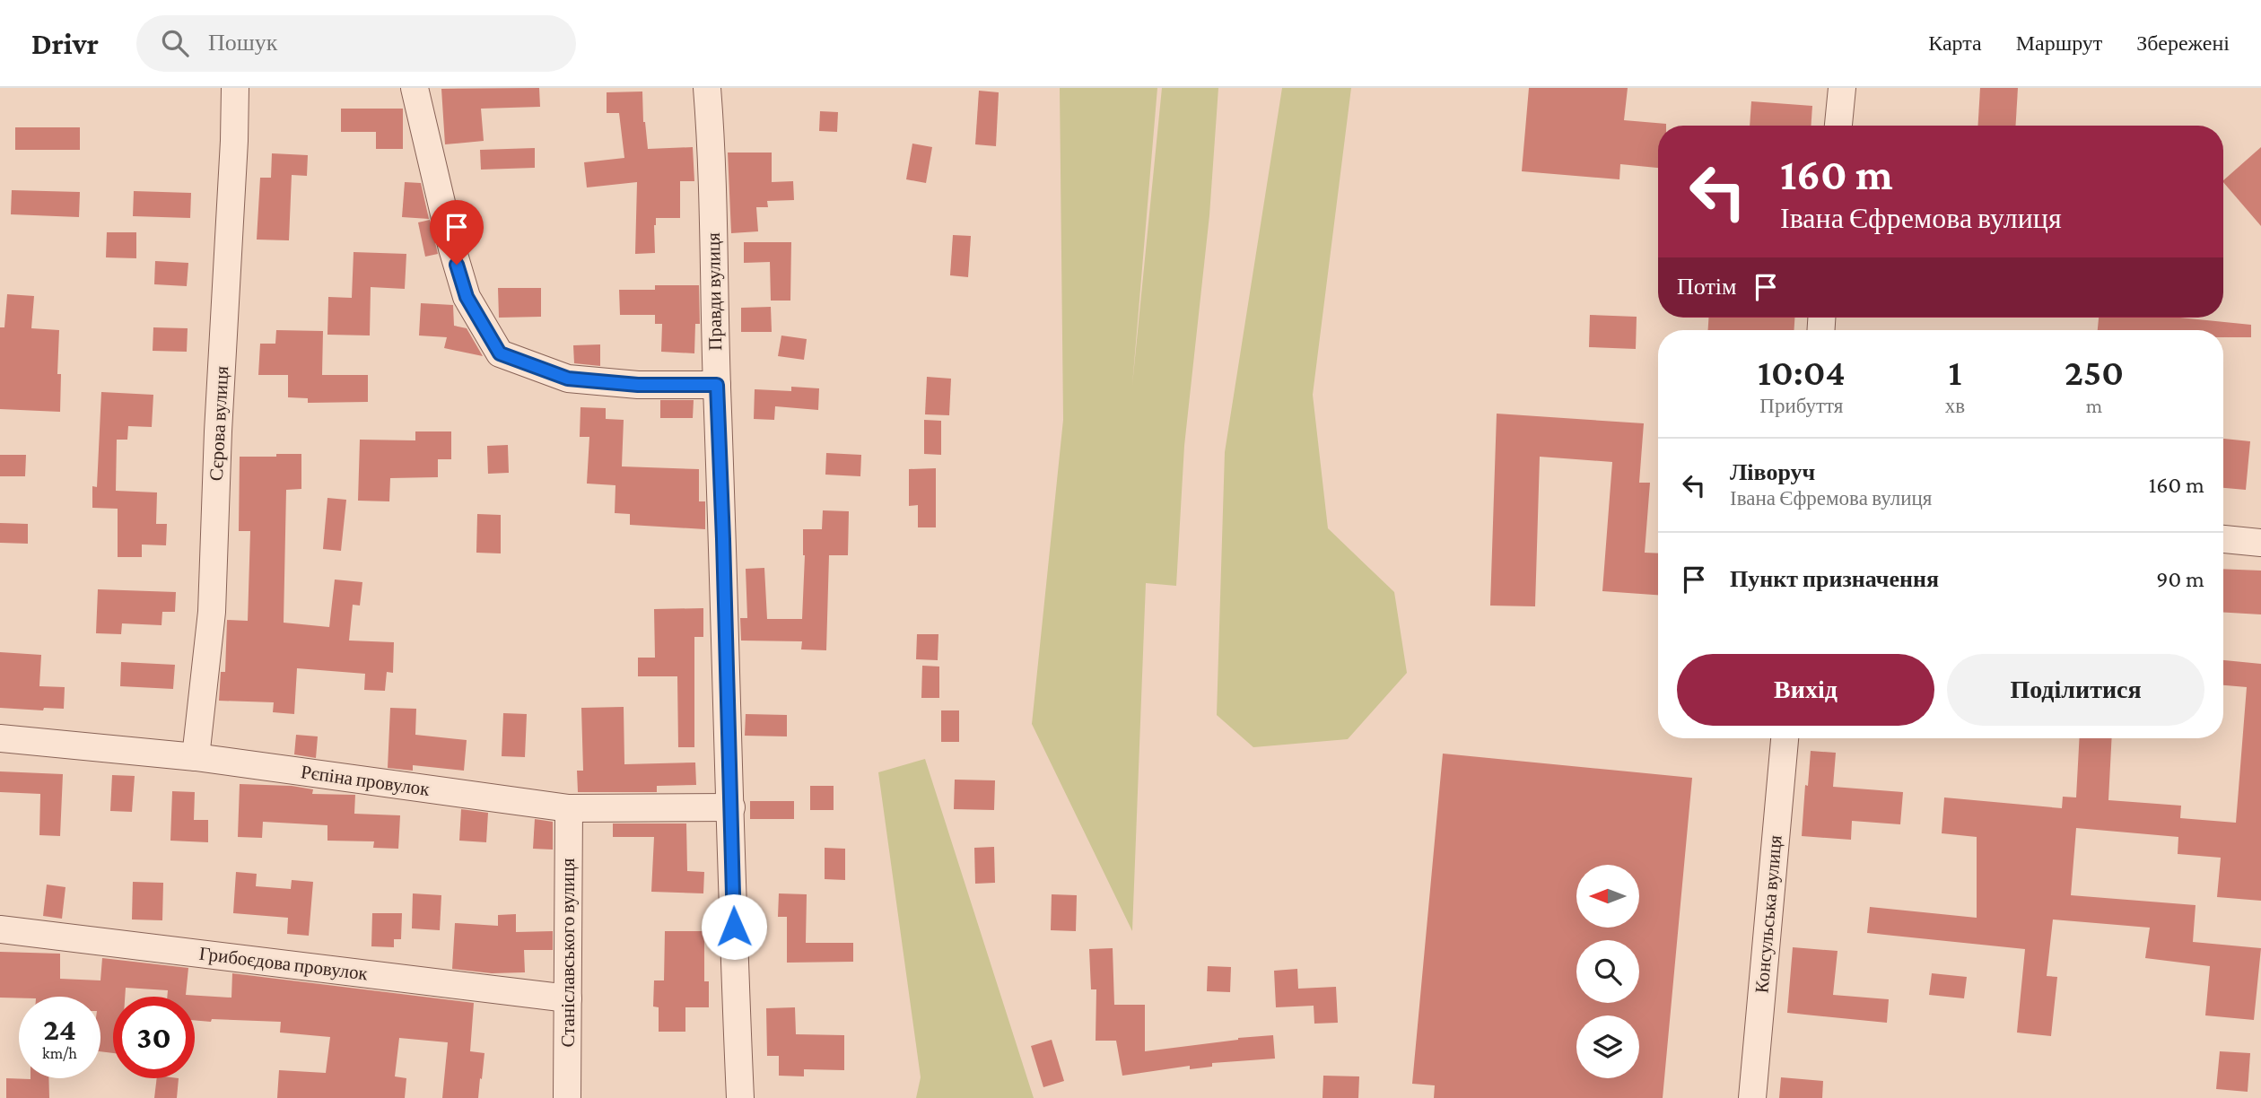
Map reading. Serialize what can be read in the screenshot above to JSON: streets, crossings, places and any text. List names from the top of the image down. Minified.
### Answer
{"streets":{"street":["Правди вулиця","Сєрова вулиця","Рєпіна провулок","Консульська вулиця","Станіславського вулиця","Грибоєдова провулок"]},"crossings":[["Правди вулиця","Рєпіна провулок"],["Сєрова вулиця","Рєпіна провулок"],["Рєпіна провулок","Станіславського вулиця"],["Станіславського вулиця","Грибоєдова провулок"]],"north":"left","page":{"header":"Drivr","search":"Пошук","nav":["Карта","Маршрут","Збережені"],"turn":["160 m","Івана Єфремова вулиця"],"then":"Потім","eta":["10:04","Прибуття","1","хв","250","m"],"list":[{"name":"Ліворуч","note":"Івана Єфремова вулиця","value":"160 m"},{"name":"Пункт призначення","value":"90 m"}],"buttons":["Вихід","Поділитися"],"speed":"24 km/h","limit":"30"}}
